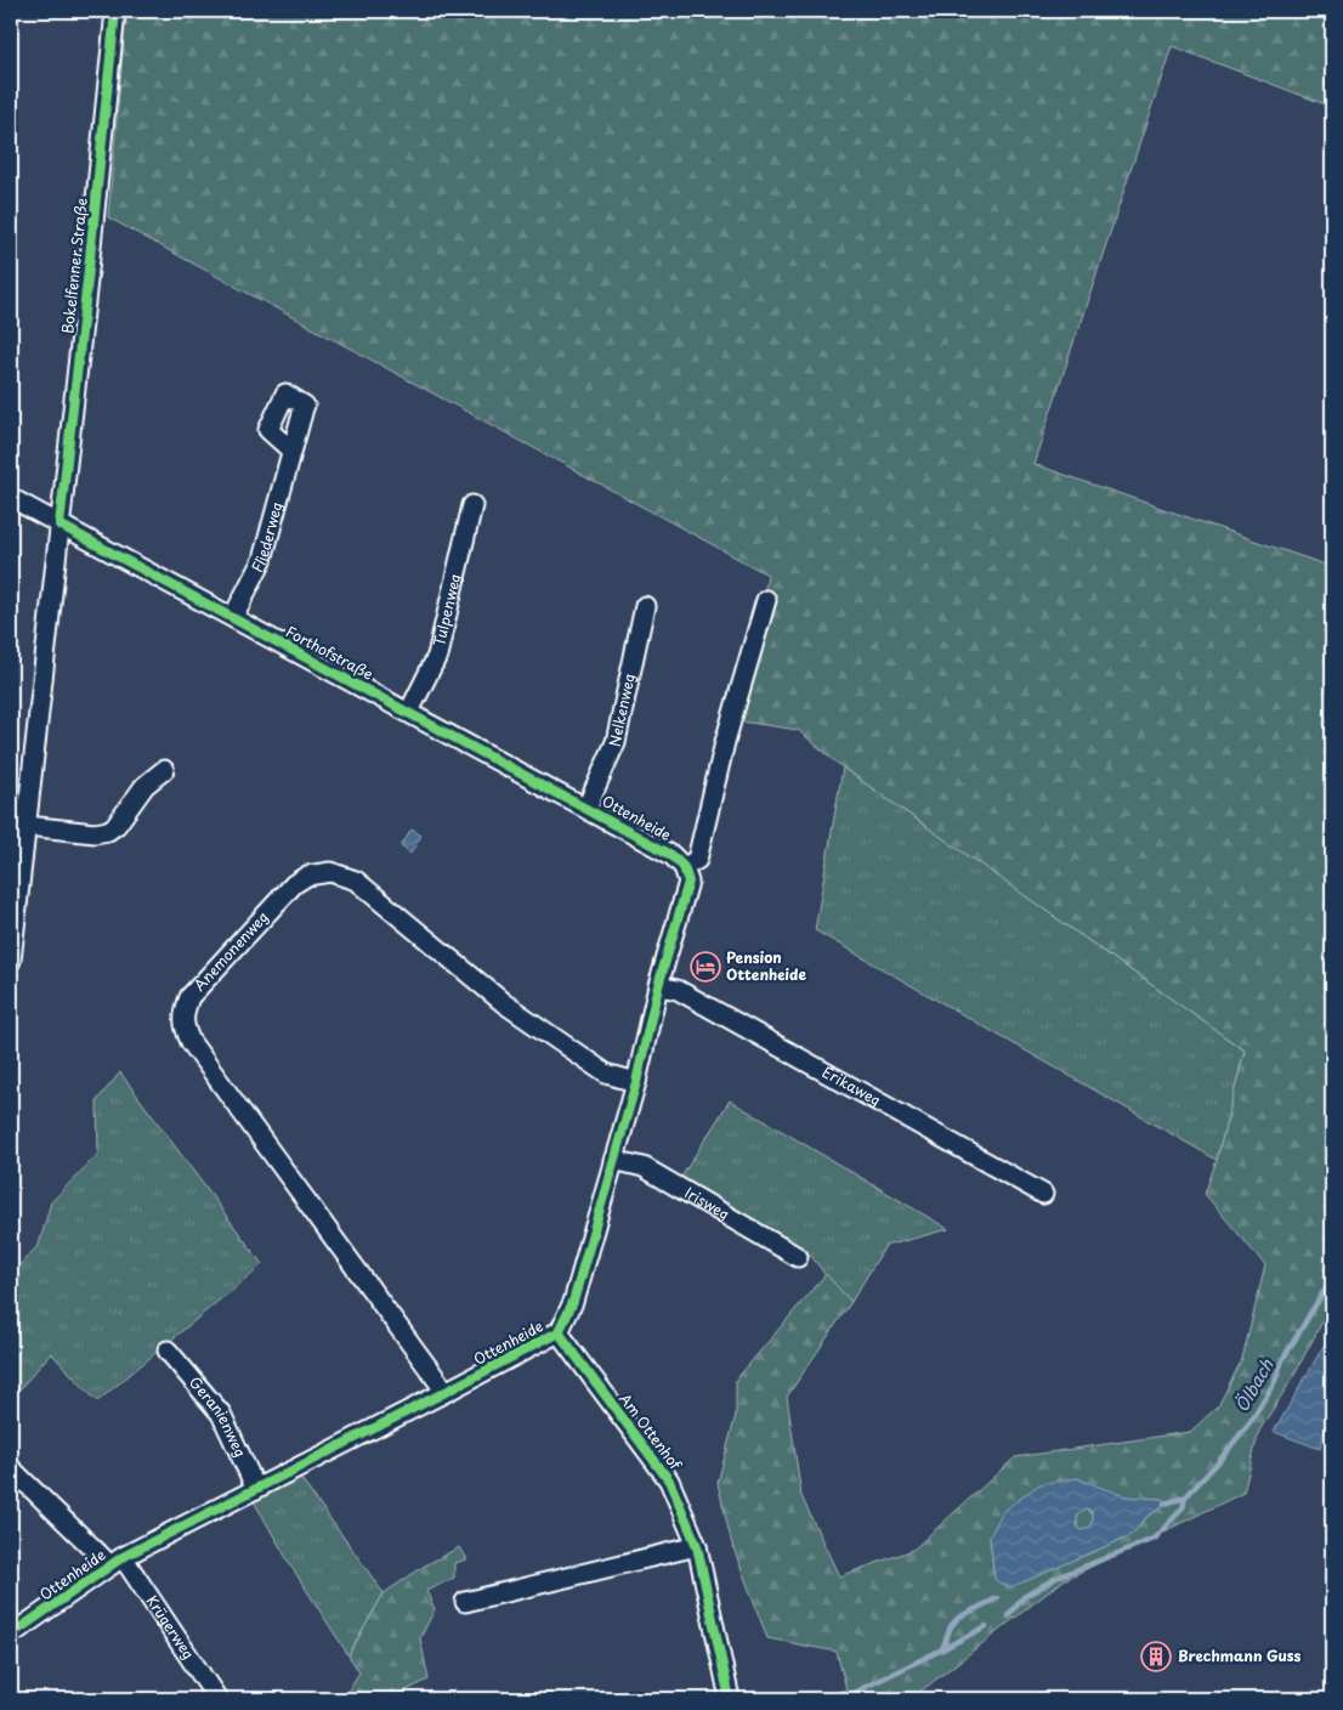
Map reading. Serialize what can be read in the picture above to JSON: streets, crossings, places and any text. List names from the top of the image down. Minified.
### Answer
{"streets":{"street":["Bokelfenner Straße","Fliederweg","Tulpenweg","Forthofstraße","Nelkenweg","Ottenheide","Anemonenweg","Erikaweg","Irisweg","Geranienweg","Am Ottenhof","Krügerweg"]},"crossings":[["Bokelfenner Straße","Forthofstraße"],["Fliederweg","Forthofstraße"],["Tulpenweg","Forthofstraße"],["Forthofstraße","Nelkenweg"],["Forthofstraße","Ottenheide"],["Nelkenweg","Ottenheide"],["Ottenheide","Anemonenweg"],["Ottenheide","Erikaweg"],["Ottenheide","Irisweg"],["Ottenheide","Geranienweg"],["Ottenheide","Am Ottenhof"],["Ottenheide","Krügerweg"]],"water":["Ölbach"],"places":{"hotel":["Pension Ottenheide"],"building":["Brechmann Guss"]}}
